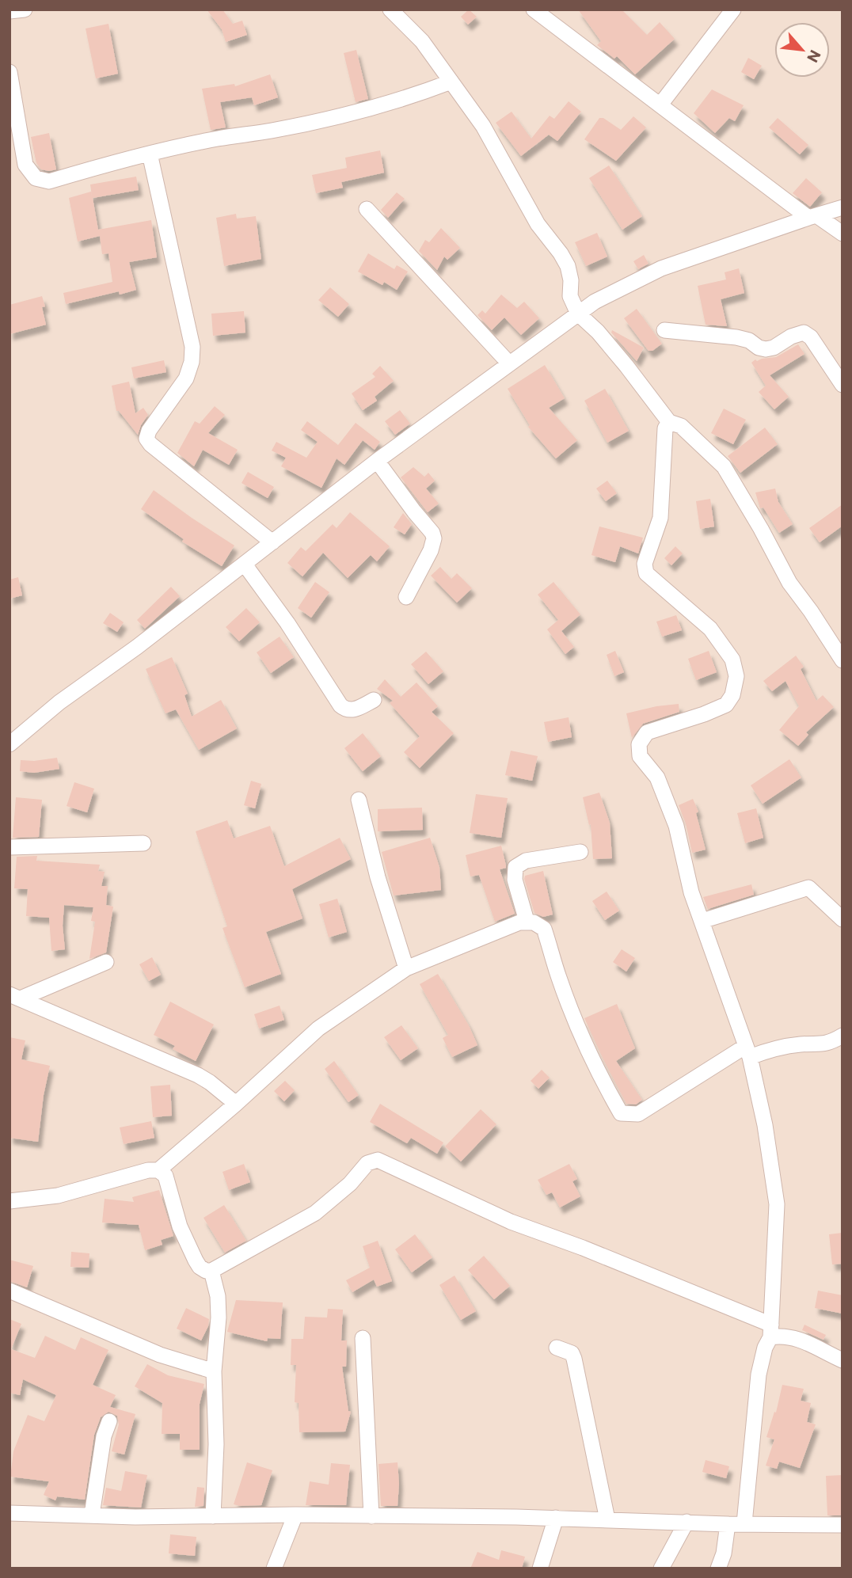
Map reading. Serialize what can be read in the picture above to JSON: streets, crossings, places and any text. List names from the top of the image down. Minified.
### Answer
{"north":"bottom right"}
